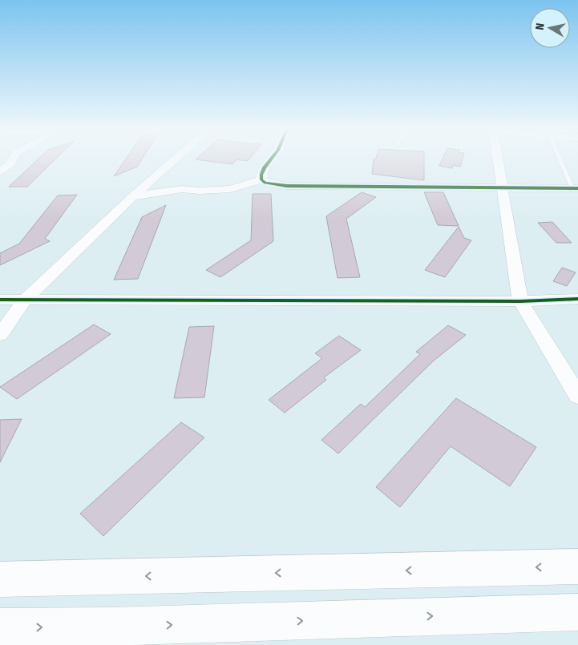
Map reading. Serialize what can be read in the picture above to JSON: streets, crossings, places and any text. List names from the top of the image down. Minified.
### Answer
{"north":"left"}
